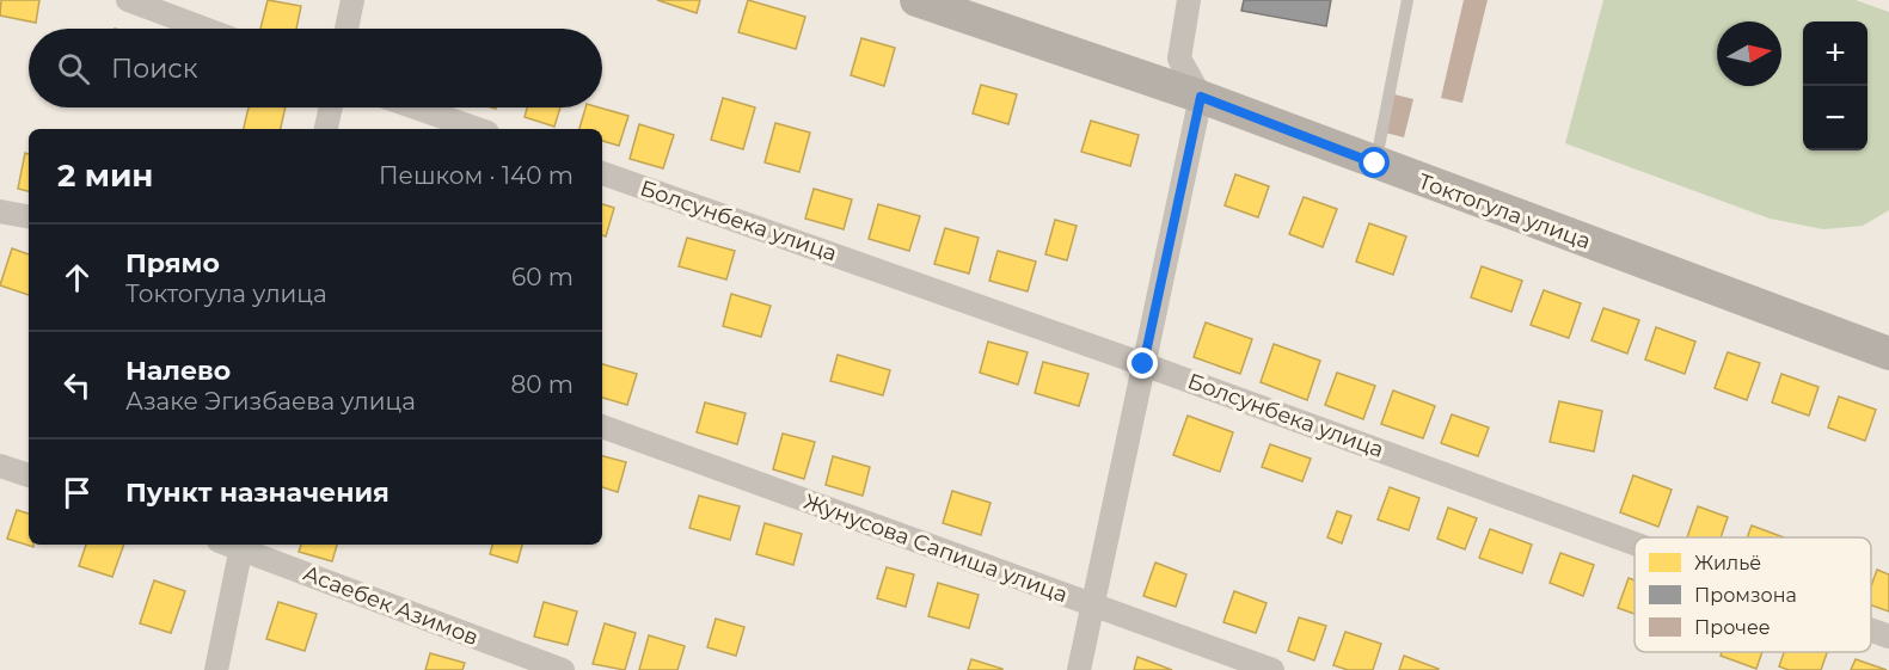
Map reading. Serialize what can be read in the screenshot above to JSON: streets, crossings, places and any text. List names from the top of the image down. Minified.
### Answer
{"streets":{"street":["Токтогула улица","Болсунбека улица","Жунусова Сапиша улица","Асаебек Азимов"]},"legend":["Жильё","Промзона","Прочее"],"north":"right","page":{"map_buttons":["+","−"],"search":"Поиск","heading":["2 мин","Пешком · 140 m"],"list":[["Прямо","Токтогула улица","60 m"],["Налево","Азаке Эгизбаева улица","80 m"],"Пункт назначения"]}}
